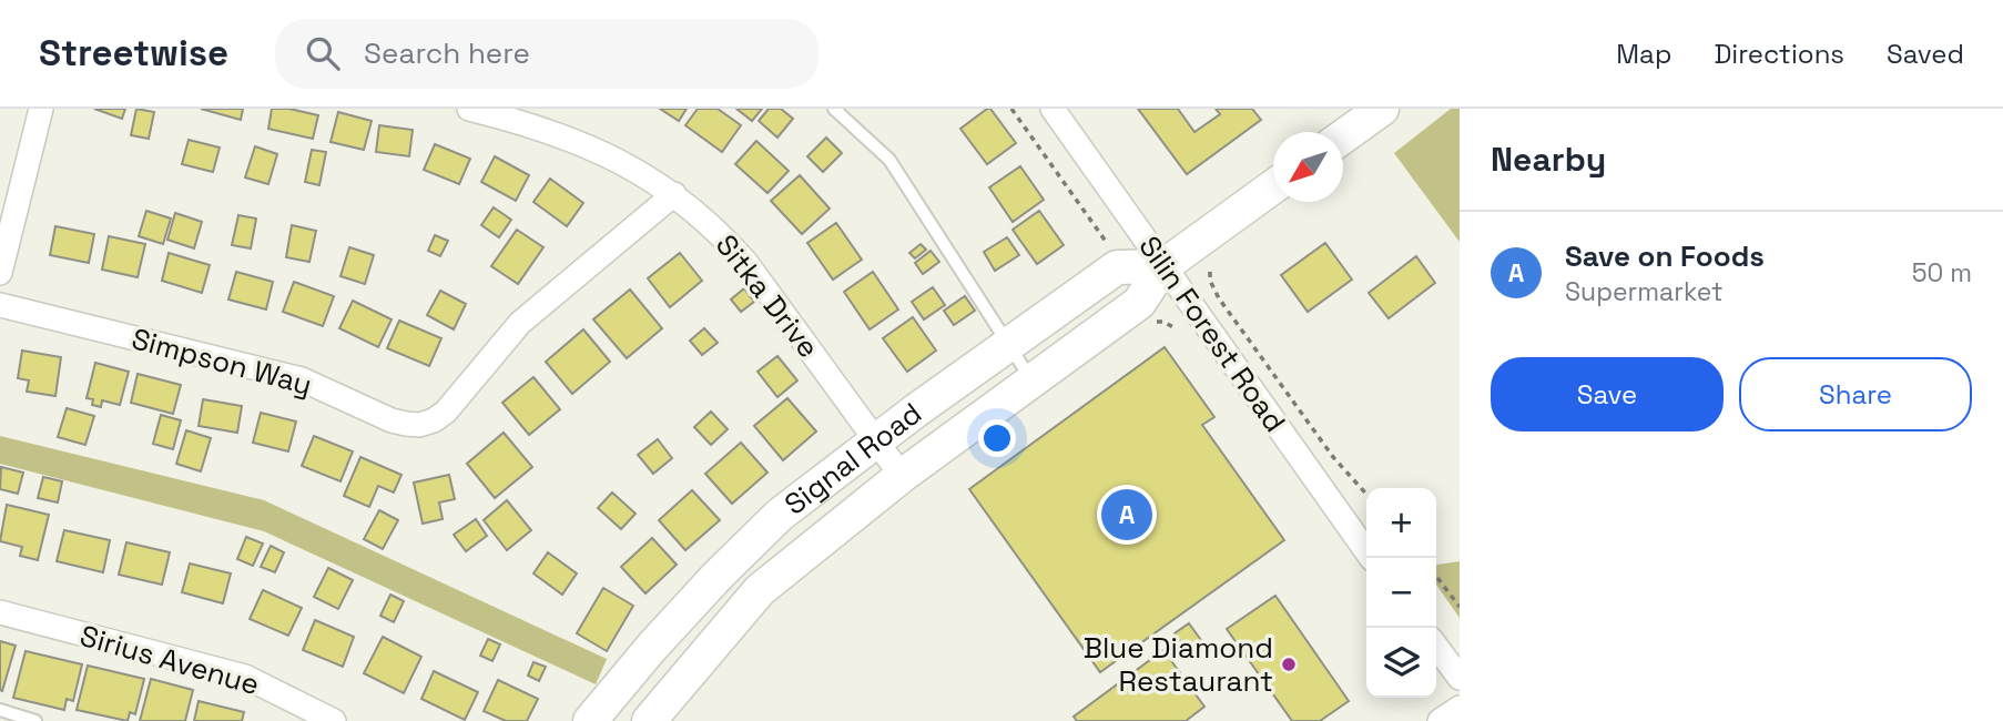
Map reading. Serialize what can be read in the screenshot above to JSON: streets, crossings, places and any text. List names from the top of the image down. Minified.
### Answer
{"streets":{"street":["Sitka Drive","Silin Forest Road","Simpson Way","Signal Road","Sirius Avenue"]},"crossings":[["Sitka Drive","Simpson Way"],["Sitka Drive","Signal Road"],["Silin Forest Road","Signal Road"]],"places":["Blue Diamond Restaurant"],"north":"bottom left","page":{"header":"Streetwise","search":"Search here","nav":["Map","Directions","Saved"],"heading":"Nearby","list":[{"mark":"A","name":"Save on Foods","note":"Supermarket","value":"50 m"}],"buttons":["Save","Share"],"pins":"A","map_buttons":["+","−"]}}
